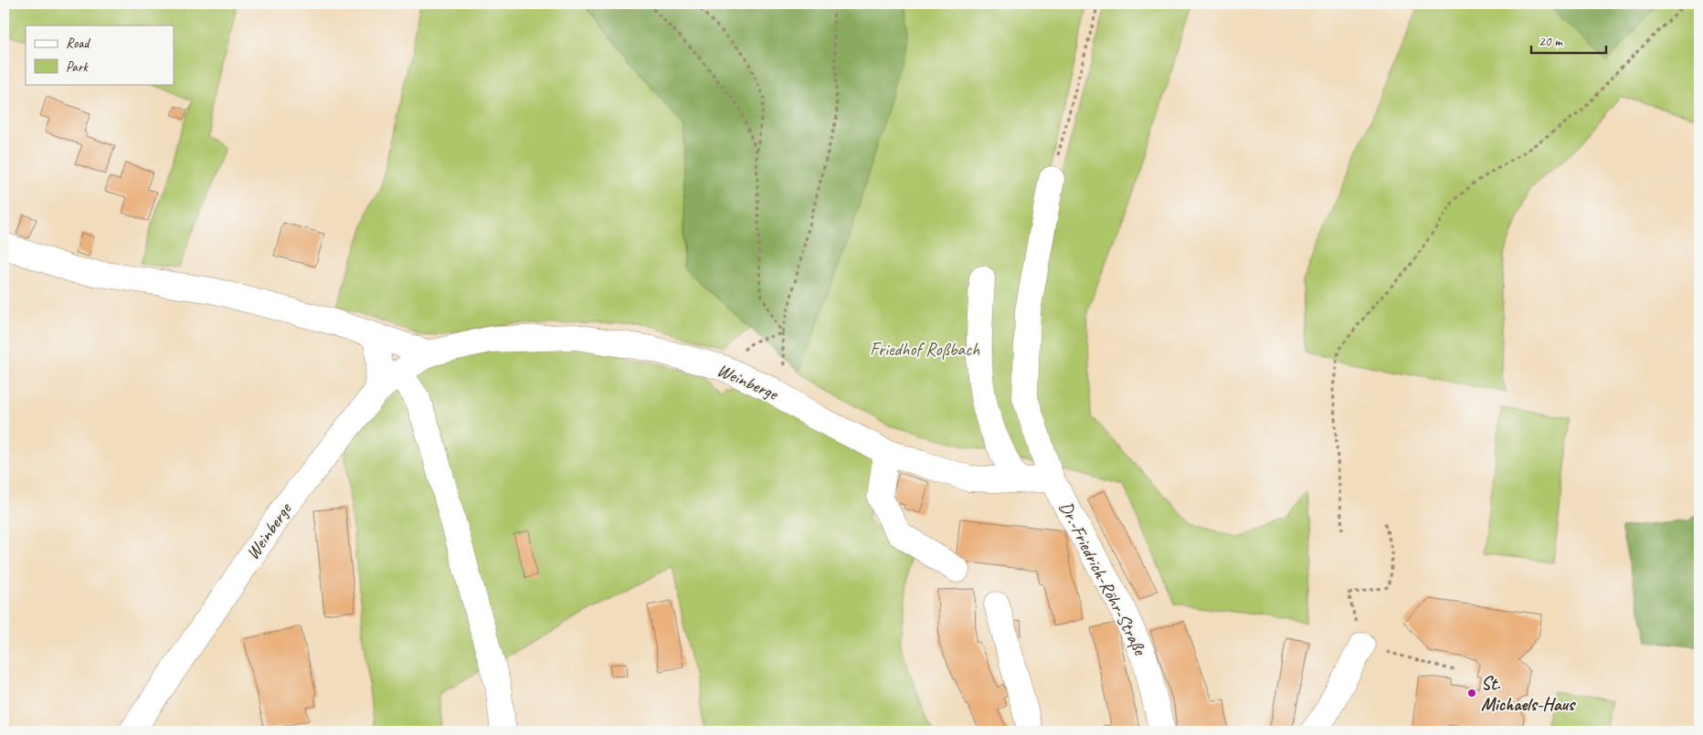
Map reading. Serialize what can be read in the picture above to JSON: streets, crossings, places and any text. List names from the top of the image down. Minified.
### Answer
{"streets":{"street":["Weinberge","Dr.-Friedrich-Röhr-Straße"]},"crossings":[["Weinberge","Dr.-Friedrich-Röhr-Straße"]],"parks":["Friedhof Roßbach"],"places":["St. Michaels-Haus"],"legend":["Road","Park"],"scale_bar":"20 m"}
